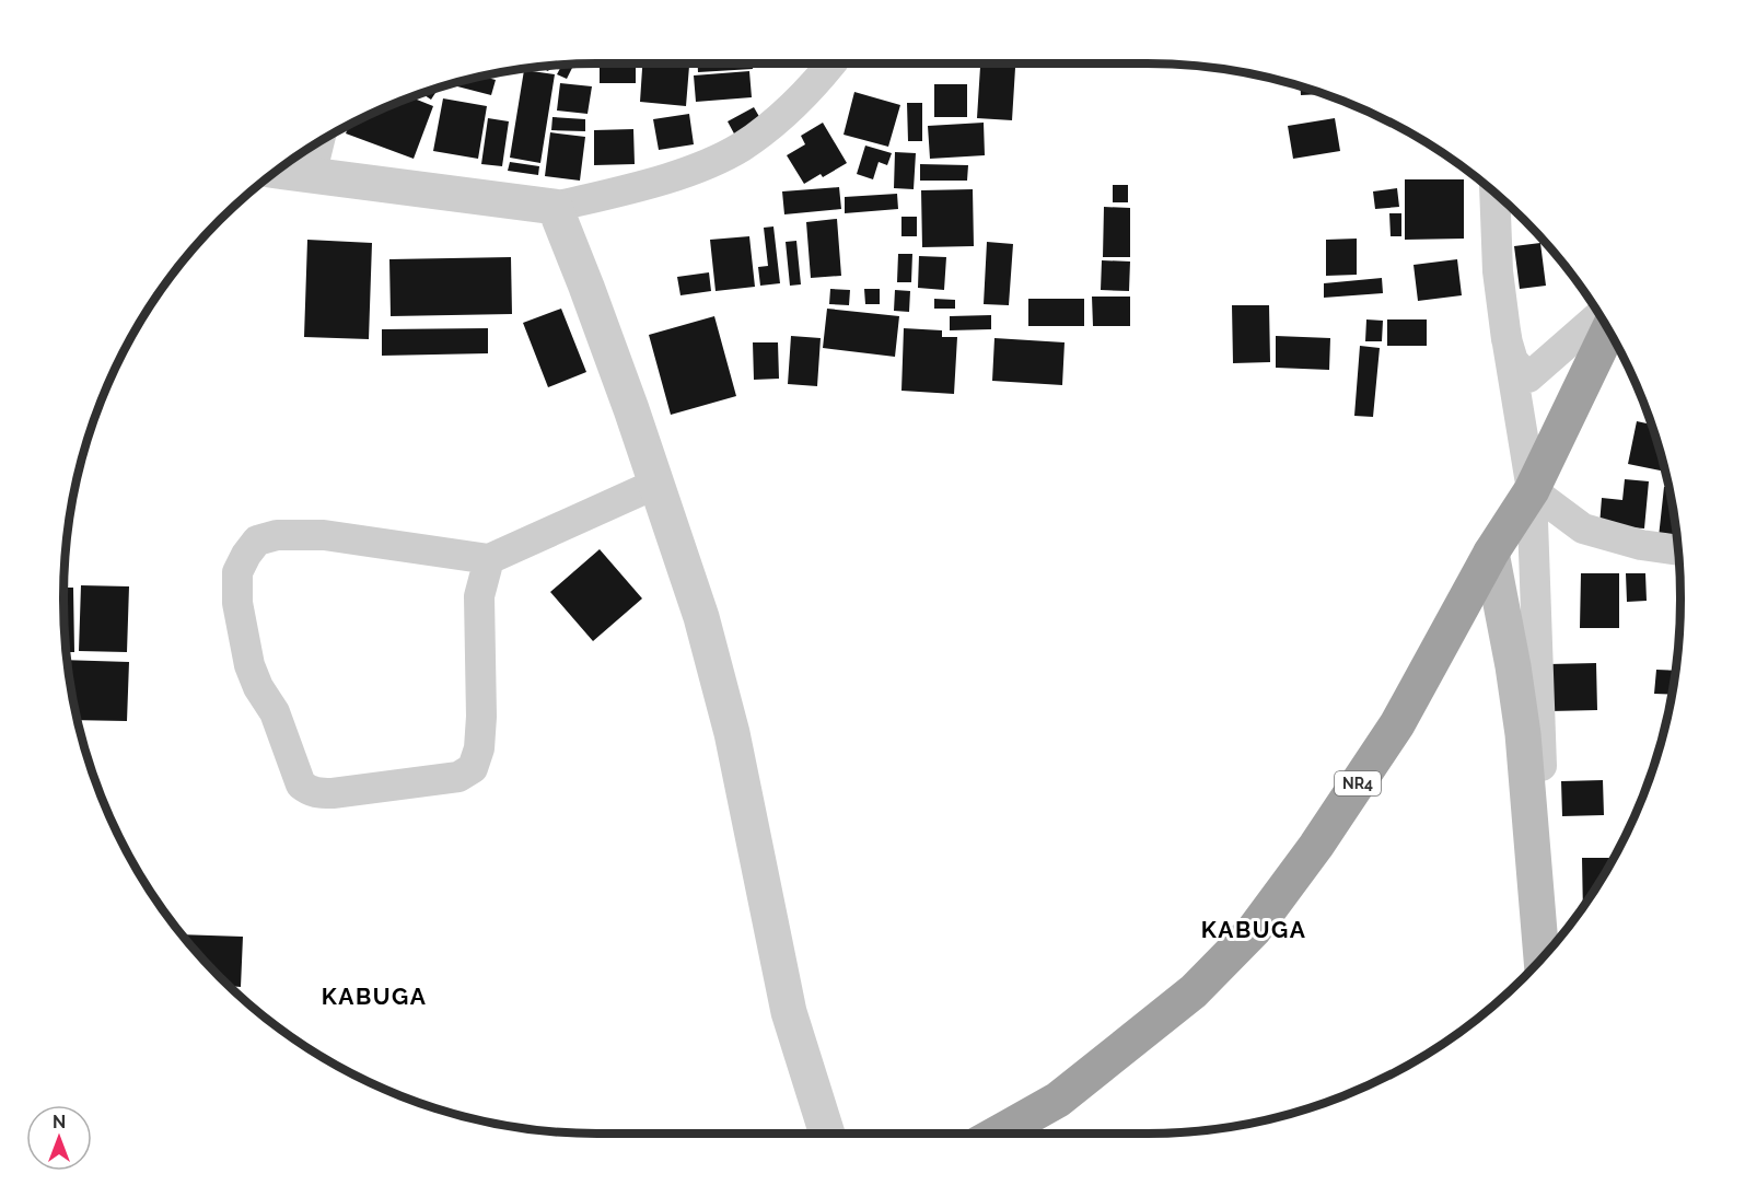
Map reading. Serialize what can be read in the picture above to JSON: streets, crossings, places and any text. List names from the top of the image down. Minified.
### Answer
{"streets":{"highway":["NR4"]},"districts":["KABUGA","KABUGA"],"north":"top"}
